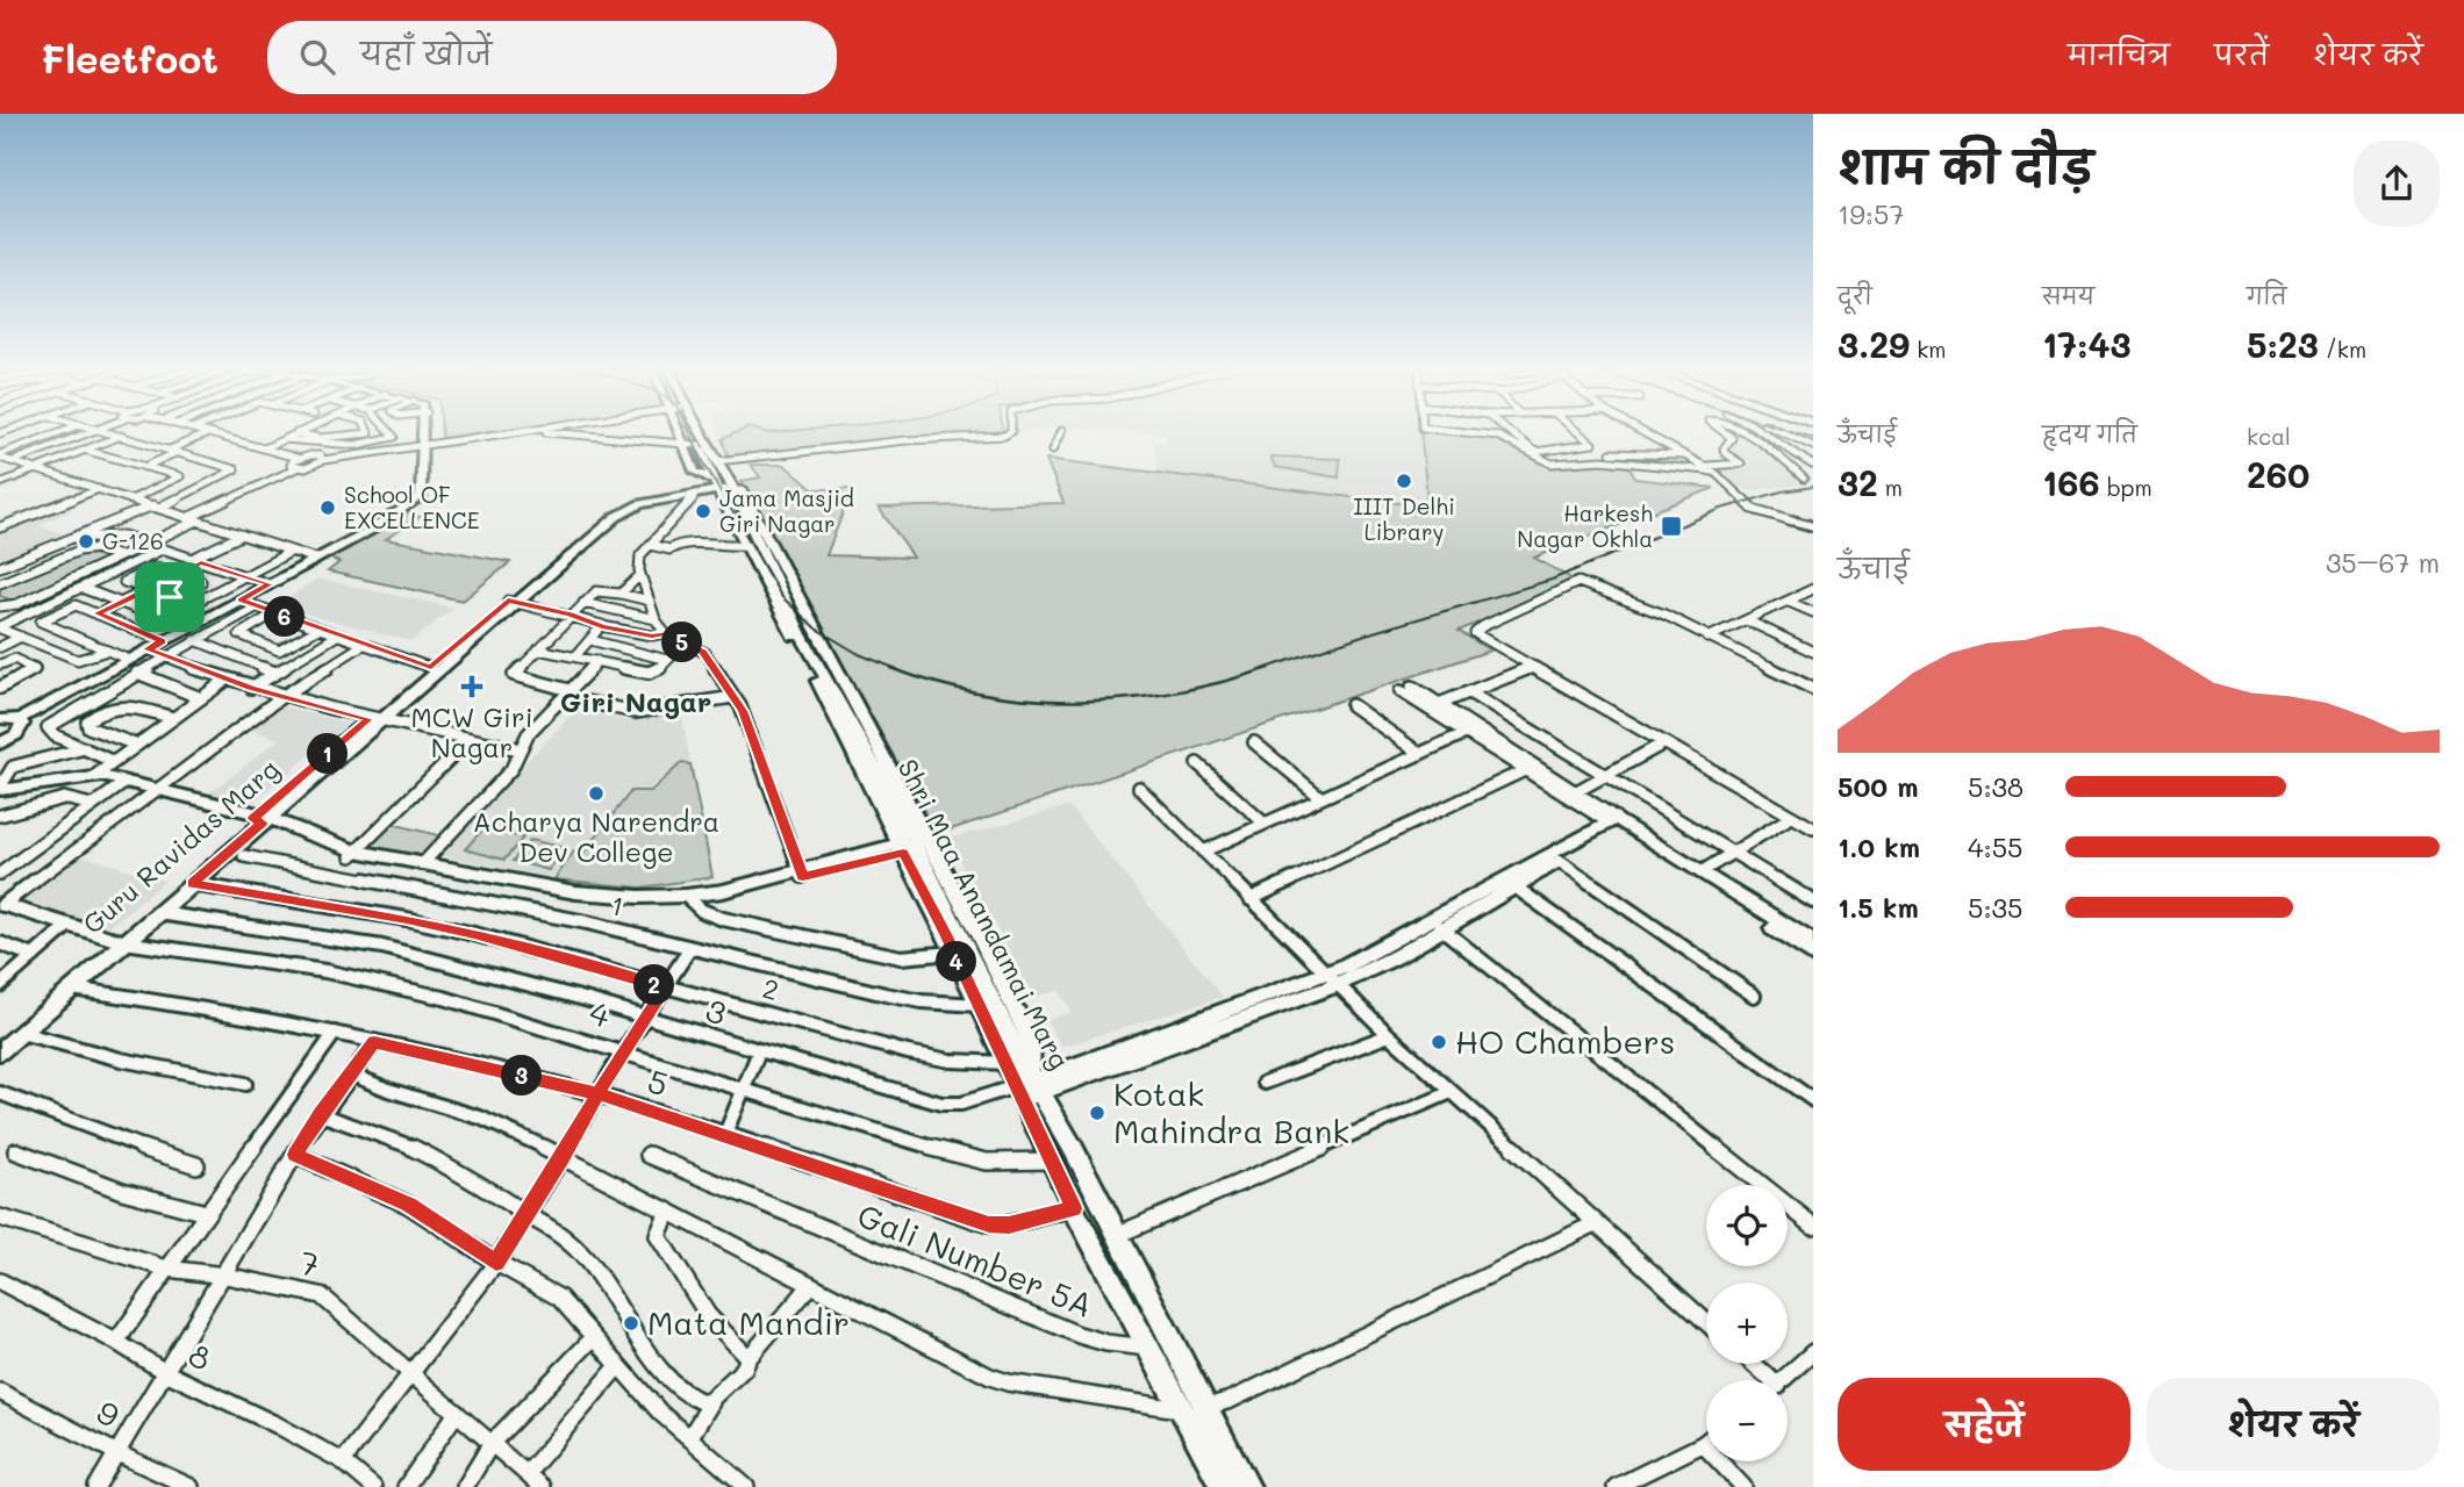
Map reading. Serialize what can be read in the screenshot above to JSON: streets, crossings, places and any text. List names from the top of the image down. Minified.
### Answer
{"streets":{"main road":["Guru Ravidas Marg","Shri Maa Anandamai Marg"],"street":["1","2","3","4","5","Gali Number 5A","7","8","9"]},"crossings":[["Guru Ravidas Marg","Shri Maa Anandamai Marg"],["Guru Ravidas Marg","2"],["Guru Ravidas Marg","3"],["Guru Ravidas Marg","4"],["Guru Ravidas Marg","5"],["1","Shri Maa Anandamai Marg"],["Shri Maa Anandamai Marg","2"],["Shri Maa Anandamai Marg","3"],["Shri Maa Anandamai Marg","4"],["Shri Maa Anandamai Marg","5"],["Shri Maa Anandamai Marg","Gali Number 5A"]],"districts":["Giri Nagar"],"places":{"other":["IIIT Delhi Library","School OF EXCELLENCE","Jama Masjid Giri Nagar","G-126","Acharya Narendra Dev College","HO Chambers","Kotak Mahindra Bank","Mata Mandir"],"transit":["Harkesh Nagar Okhla"],"health":["MCW Giri Nagar"]},"page":{"header":"Fleetfoot","search":"यहाँ खोजें","nav":["मानचित्र","परतें","शेयर करें"],"heading":["शाम की दौड़","19:57"],"stats":[["दूरी","3.29 km"],["समय","17:43"],["गति","5:23 /km"],["ऊँचाई","32 m"],["हृदय गति","166 bpm"],["kcal","260"]],"chart":["ऊँचाई","35–67 m"],"pins":["6","5","1","4","2","3"],"list":[{"name":"500 m","note":"5:38"},{"name":"1.0 km","note":"4:55"},{"name":"1.5 km","note":"5:35"}],"map_buttons":["+","−"],"buttons":["सहेजें","शेयर करें"]}}
